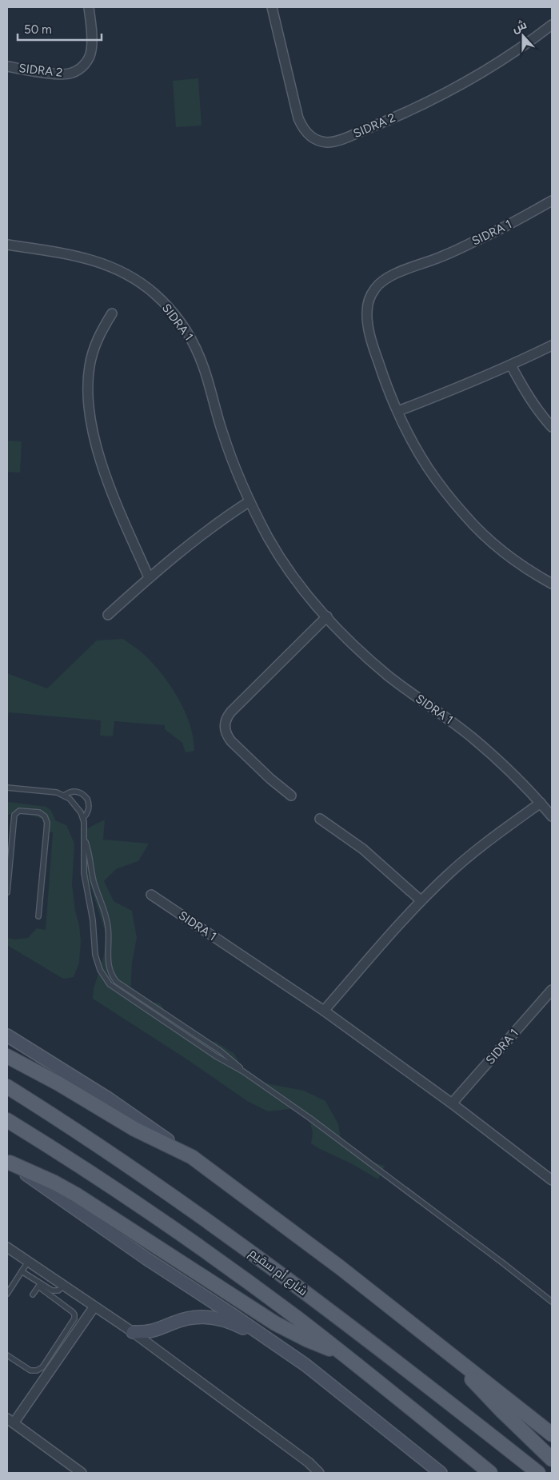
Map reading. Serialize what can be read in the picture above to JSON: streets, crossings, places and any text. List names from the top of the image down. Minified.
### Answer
{"streets":{"main road":["شارع أم سقيم"],"street":["SIDRA 2","SIDRA 1"]},"scale_bar":"50 m","north":"top"}
